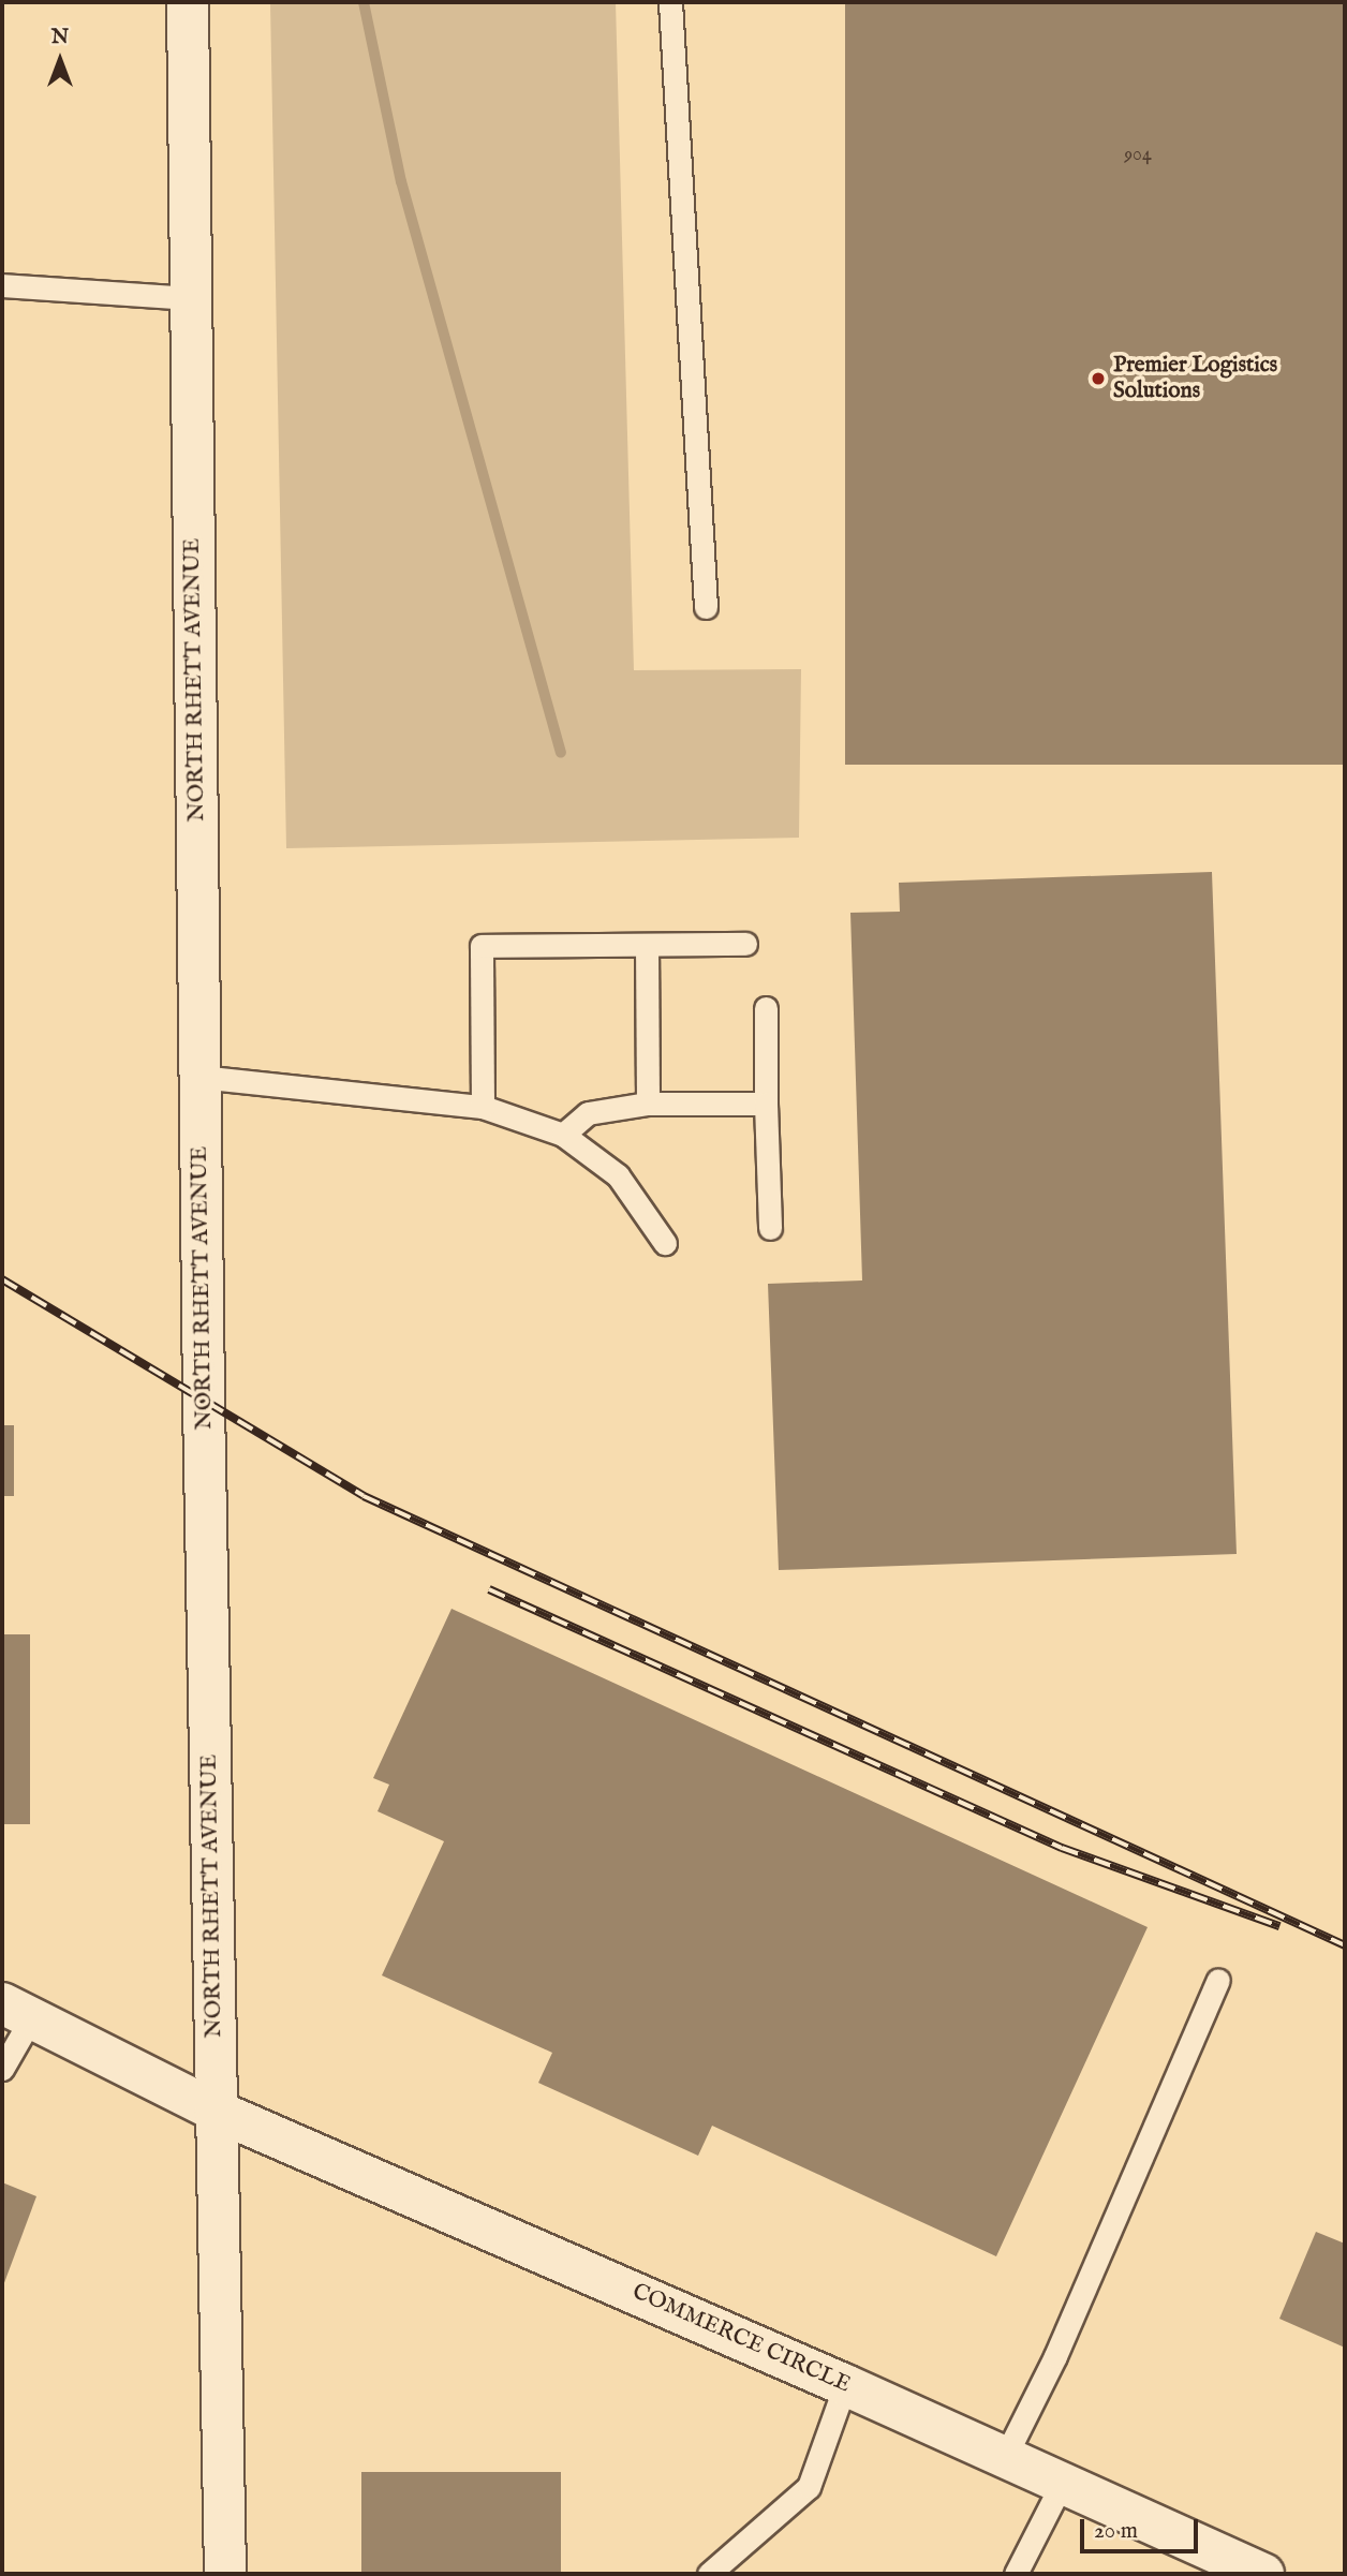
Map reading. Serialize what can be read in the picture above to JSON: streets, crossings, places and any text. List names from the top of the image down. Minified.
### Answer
{"streets":{"main road":["NORTH RHETT AVENUE","COMMERCE CIRCLE"]},"crossings":[["NORTH RHETT AVENUE","COMMERCE CIRCLE"]],"places":["Premier Logistics Solutions"],"house_numbers":["904"],"scale_bar":"20 m","north":"top"}
